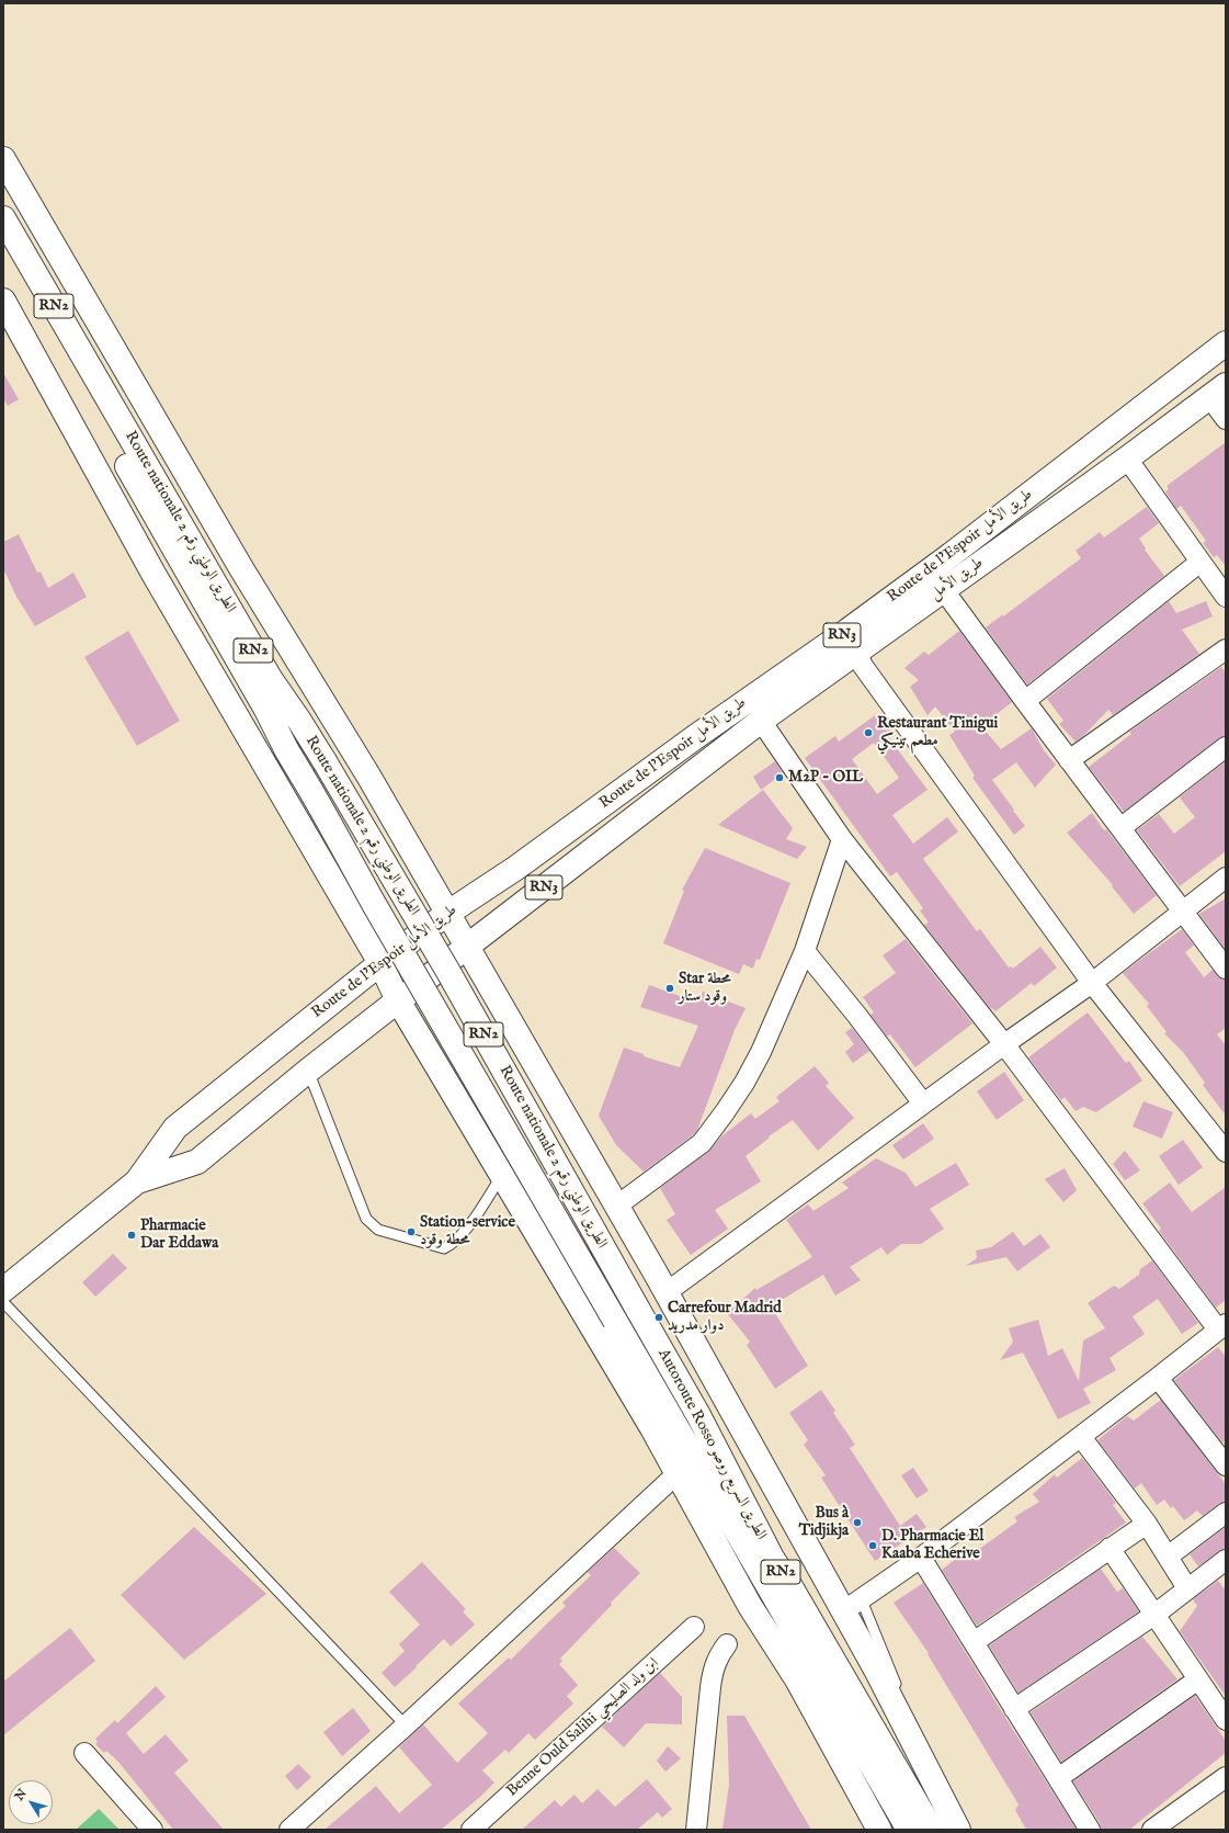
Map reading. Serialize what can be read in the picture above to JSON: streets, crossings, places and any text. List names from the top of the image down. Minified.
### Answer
{"streets":{"main road":["RN2","Route nationale الطريق الوطني رقم 2","Route de l’Espoir طريق الأمل","طريق الأمل","RN3","Autoroute Rosso الطريق السريع روصو"],"street":["Benne Ould Salihi ابن ولد الصليحي"]},"crossings":[["RN2","Route nationale الطريق الوطني رقم 2"],["Route nationale الطريق الوطني رقم 2","Autoroute Rosso الطريق السريع روصو"],["Route de l’Espoir طريق الأمل","طريق الأمل"]],"places":["Restaurant Tinigui مطعم تينيكي","M2P - OIL","Star محطة وقود ستار","Station-service محطة وقود","Pharmacie Dar Eddawa","Carrefour Madrid دوار مدريد","Bus à Tidjikja","D. Pharmacie El Kaaba Echerive"],"north":"top left"}
